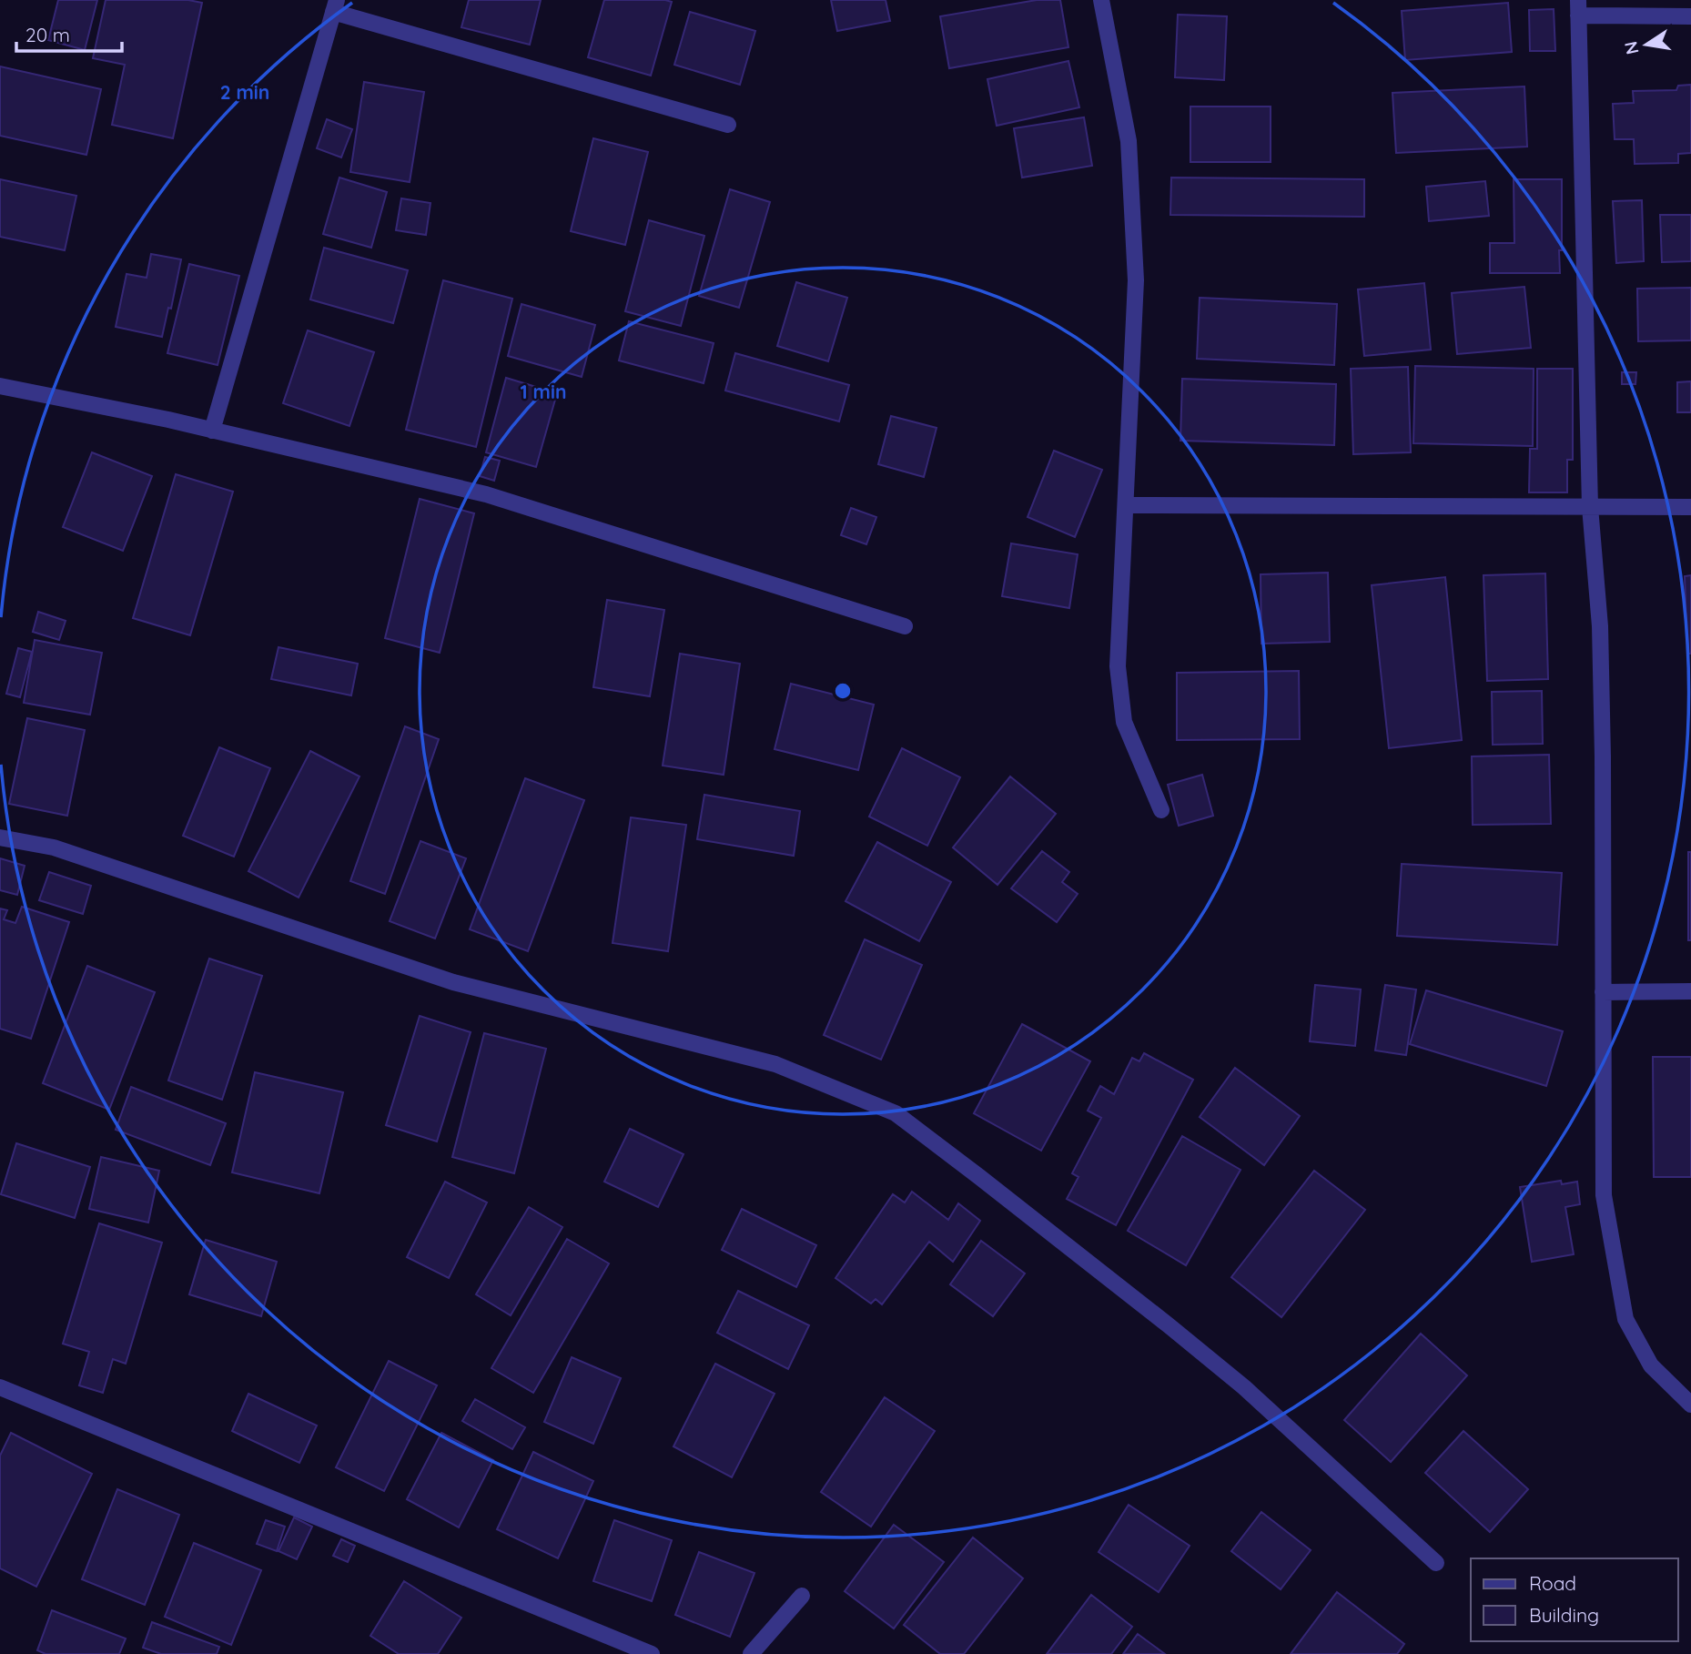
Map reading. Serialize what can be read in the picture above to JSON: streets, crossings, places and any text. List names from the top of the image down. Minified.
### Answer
{"legend":["Road","Building"],"scale_bar":"20 m","north":"left","rings":["2 min","1 min"]}
